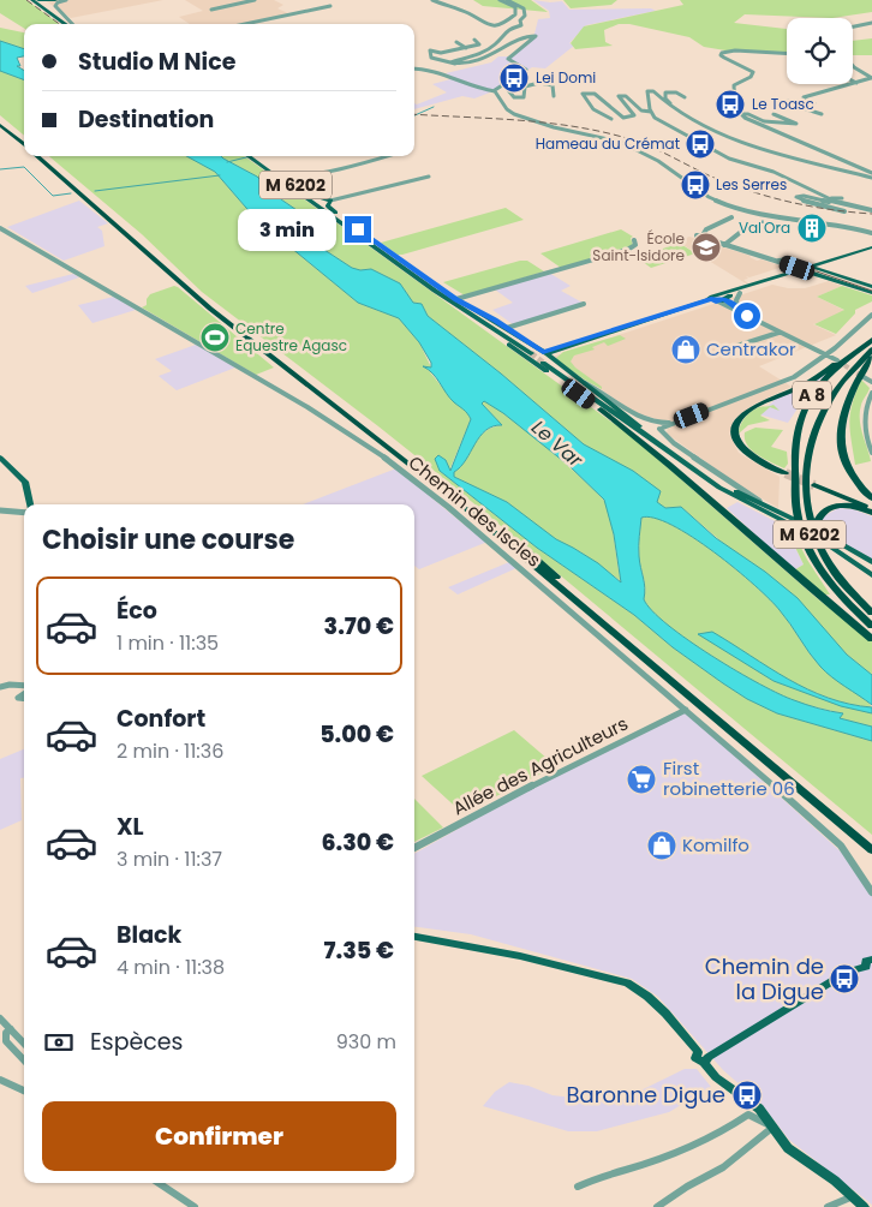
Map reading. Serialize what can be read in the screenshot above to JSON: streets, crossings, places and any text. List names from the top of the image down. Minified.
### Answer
{"streets":{"highway":["A 8"],"main road":["M 6202"],"street":["Chemin des Iscles","Allée des Agriculteurs"]},"crossings":[["Chemin des Iscles","Allée des Agriculteurs"]],"water":["Le Var"],"places":{"bus stop":["Lei Domi","Le Toasc","Hameau du Crémat","Les Serres","Chemin de la Digue","Baronne Digue"],"building":["Val'Ora"],"school or university":["École Saint-Isidore"],"sports":["Centre Equestre Agasc"],"shop":["Centrakor","Komilfo"],"supermarket":["First robinetterie 06"]},"page":{"banner":["Studio M Nice","Destination"],"bubble":"3 min","heading":"Choisir une course","list":[{"name":"Éco","note":"1 min · 11:35","value":"3.70 €"},{"name":"Confort","note":"2 min · 11:36","value":"5.00 €"},{"name":"XL","note":"3 min · 11:37","value":"6.30 €"},{"name":"Black","note":"4 min · 11:38","value":"7.35 €"}],"pay":["Espèces","930 m"],"buttons":"Confirmer"}}
